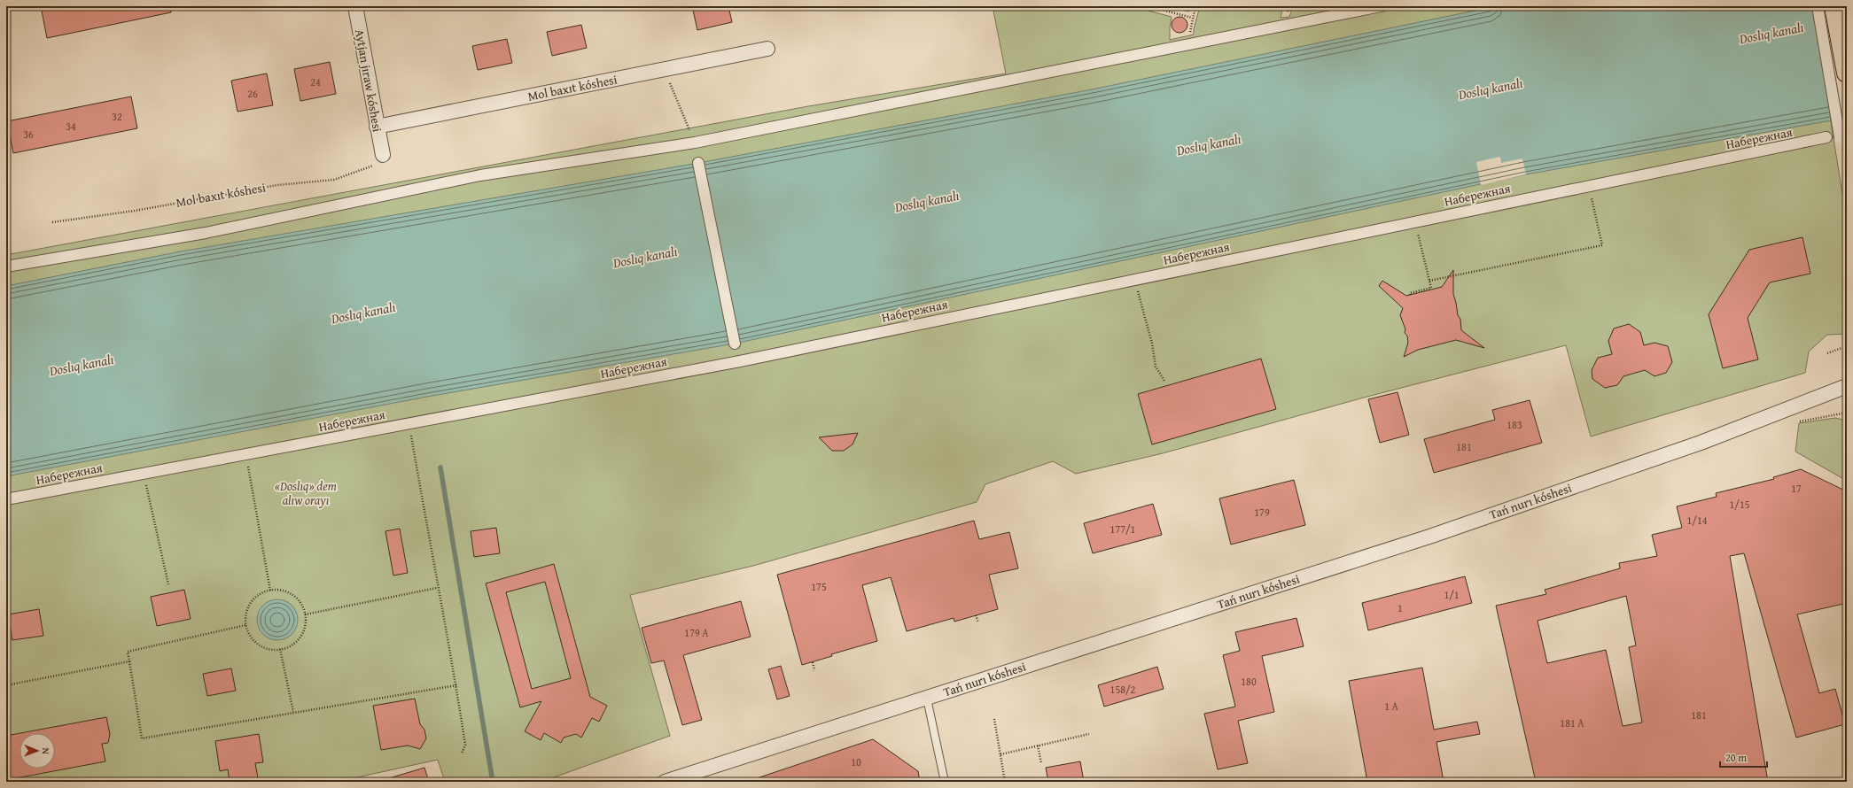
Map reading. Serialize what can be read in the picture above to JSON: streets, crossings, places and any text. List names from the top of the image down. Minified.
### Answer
{"streets":{"street":["Aytjan jıraw kóshesi","Mol baxıt kóshesi","Набережная","Tań nurı kóshesi"]},"crossings":[["Aytjan jıraw kóshesi","Mol baxıt kóshesi"]],"water":["Doslıq kanalı"],"parks":["«Doslıq» dem alıw orayı"],"house_numbers":["24","26","32","34","36","183","181","17","1/15","179","1/14","177/1","175","1/1","1","179 А","180","158/2","1 А","181","181 А","10"],"scale_bar":"20 m","north":"right"}
